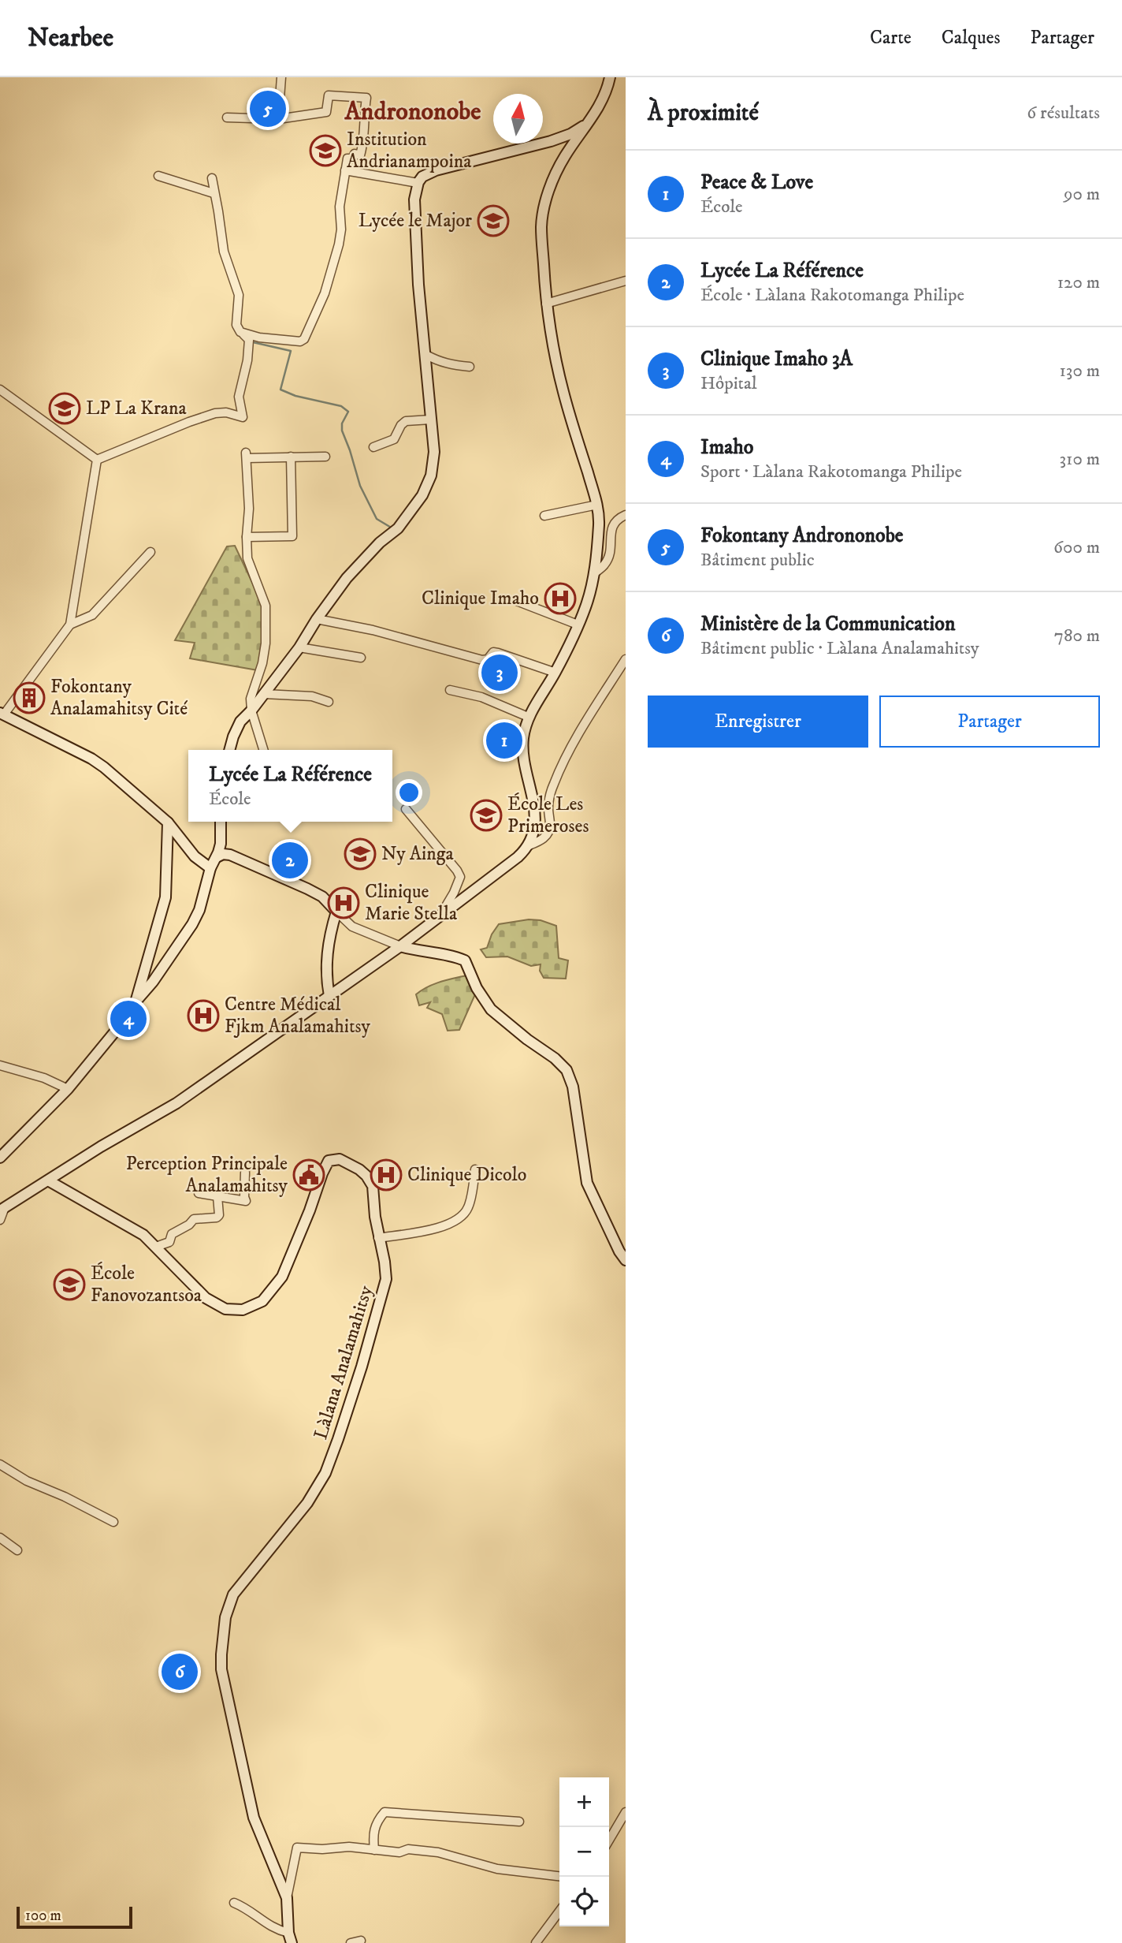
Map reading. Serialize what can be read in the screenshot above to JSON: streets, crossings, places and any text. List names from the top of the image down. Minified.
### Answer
{"streets":{"main road":["Làlana Analamahitsy"]},"districts":["Andrononobe"],"places":{"school or university":["Institution Andrianampoina","Lycée le Major","LP La Krana","École Les Primeroses","Ny Ainga","École Fanovozantsoa"],"hospital":["Clinique Imaho","Clinique Marie Stella","Centre Médical Fjkm Analamahitsy","Clinique Dicolo"],"building":["Fokontany Analamahitsy Cité"],"public building":["Perception Principale Analamahitsy"]},"scale_bar":"100 m","north":"top","page":{"header":"Nearbee","nav":["Carte","Calques","Partager"],"heading":["À proximité","6 résultats"],"pins":["5","3","1","2","4","6"],"list":[{"mark":"1","name":"Peace & Love","note":"École","value":"90 m"},{"mark":"2","name":"Lycée La Référence","note":"École · Làlana Rakotomanga Philipe","value":"120 m"},{"mark":"3","name":"Clinique Imaho 3A","note":"Hôpital","value":"130 m"},{"mark":"4","name":"Imaho","note":"Sport · Làlana Rakotomanga Philipe","value":"310 m"},{"mark":"5","name":"Fokontany Andrononobe","note":"Bâtiment public","value":"600 m"},{"mark":"6","name":"Ministère de la Communication","note":"Bâtiment public · Làlana Analamahitsy","value":"780 m"}],"buttons":["Enregistrer","Partager"],"popup":["Lycée La Référence","École"],"map_buttons":["+","−"],"scale":"100 m"}}
